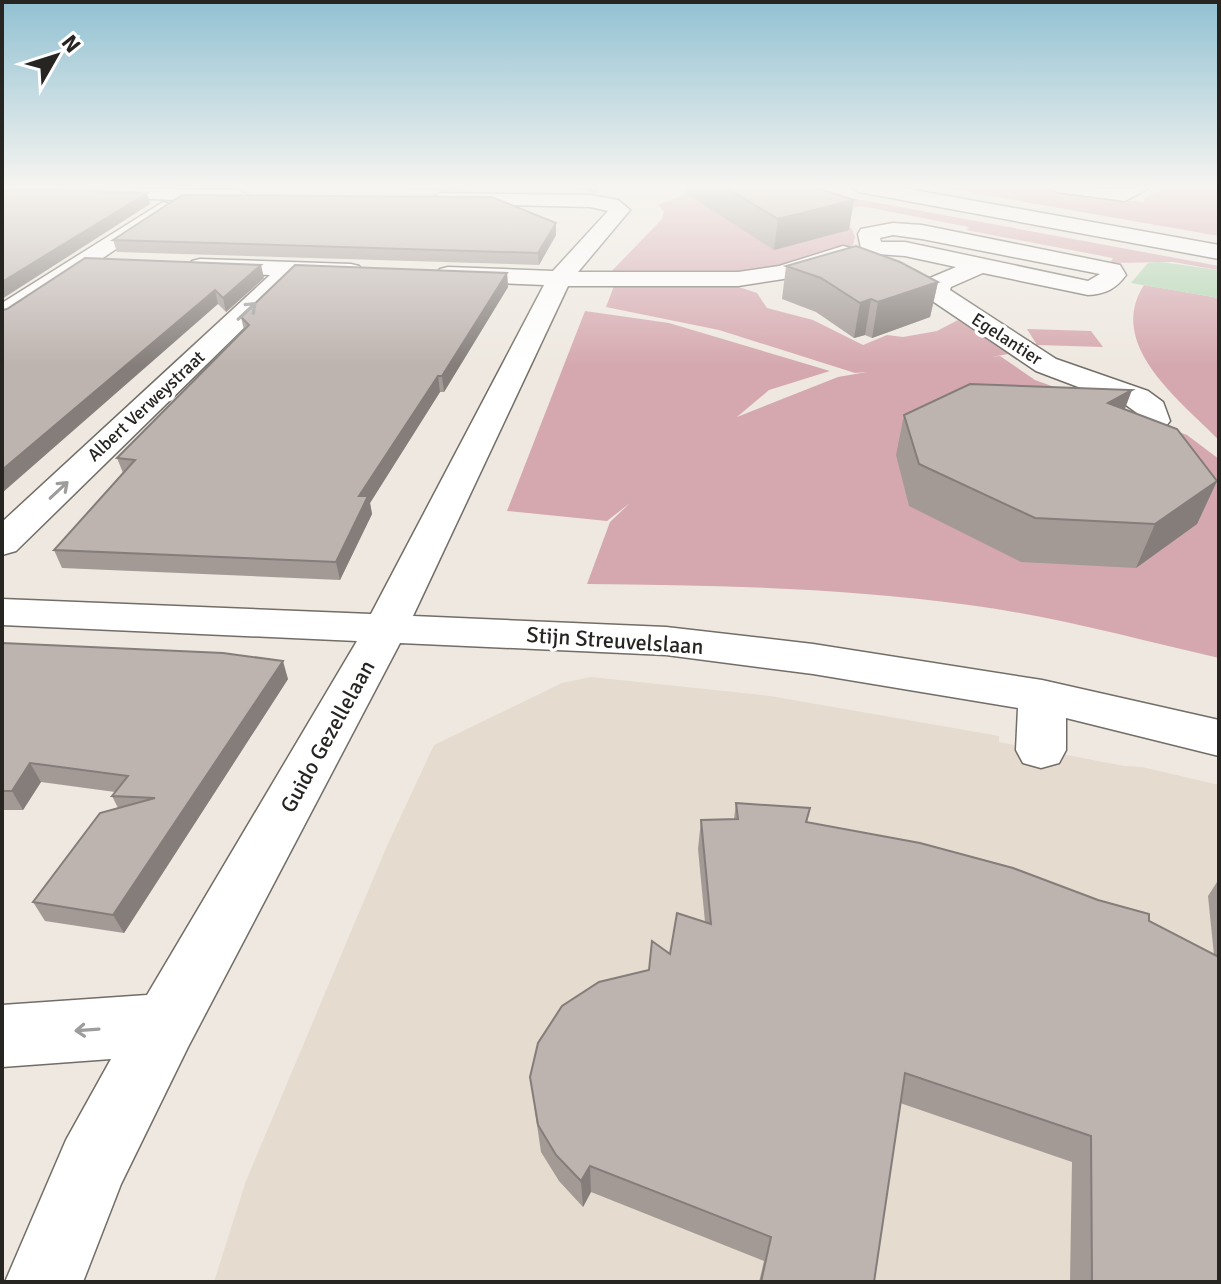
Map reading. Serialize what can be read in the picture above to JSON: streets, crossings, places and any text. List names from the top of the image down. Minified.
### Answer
{"streets":{"street":["Egelantier","Albert Verweystraat","Stijn Streuvelslaan","Guido Gezellelaan"]},"crossings":[["Stijn Streuvelslaan","Guido Gezellelaan"]],"north":"top right"}
